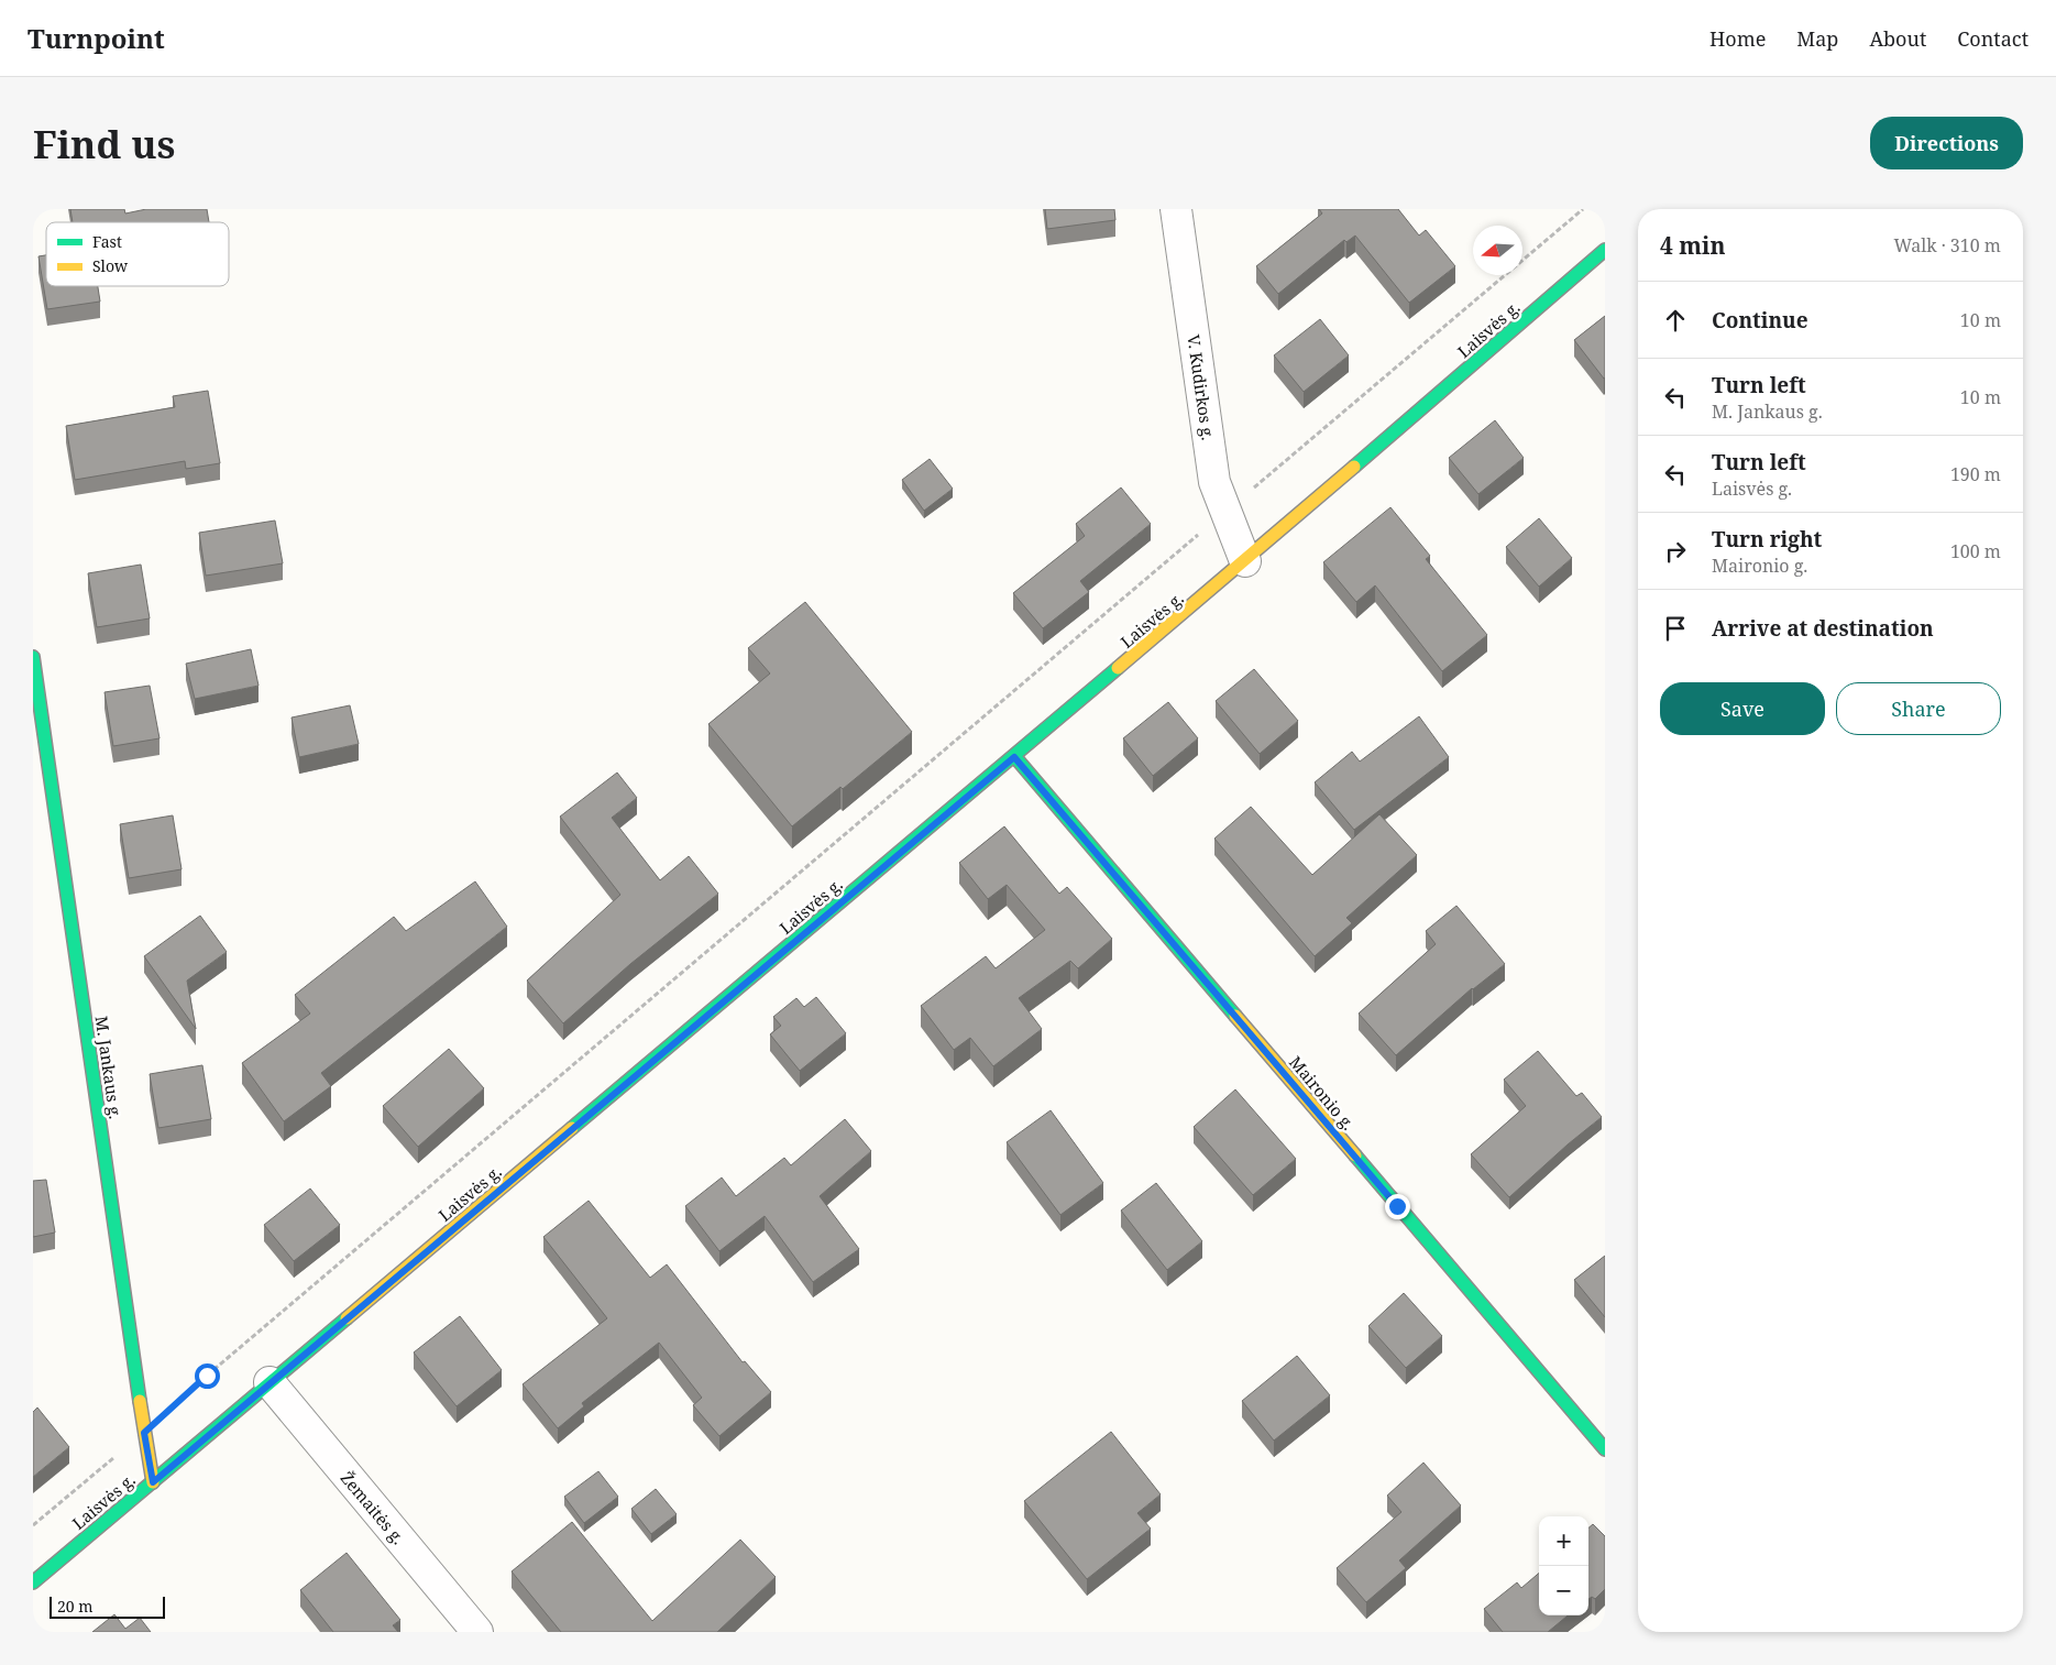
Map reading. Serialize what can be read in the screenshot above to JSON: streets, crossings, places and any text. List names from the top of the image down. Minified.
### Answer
{"streets":{"main road":["Laisvės g.","M. Jankaus g.","Maironio g."],"street":["V. Kudirkos g.","Žemaitės g."]},"crossings":[["Laisvės g.","V. Kudirkos g."],["Laisvės g.","M. Jankaus g."],["Laisvės g.","Maironio g."],["Laisvės g.","Žemaitės g."]],"legend":["Fast","Slow"],"scale_bar":"20 m","north":"left","page":{"header":"Turnpoint","nav":["Home","Map","About","Contact"],"buttons":["Directions",["Save","Share"]],"title":"Find us","heading":["4 min","Walk · 310 m"],"list":[["Continue","10 m"],["Turn left","M. Jankaus g.","10 m"],["Turn left","Laisvės g.","190 m"],["Turn right","Maironio g.","100 m"],"Arrive at destination"],"map_buttons":["+","−"],"scale":"20 m"}}
